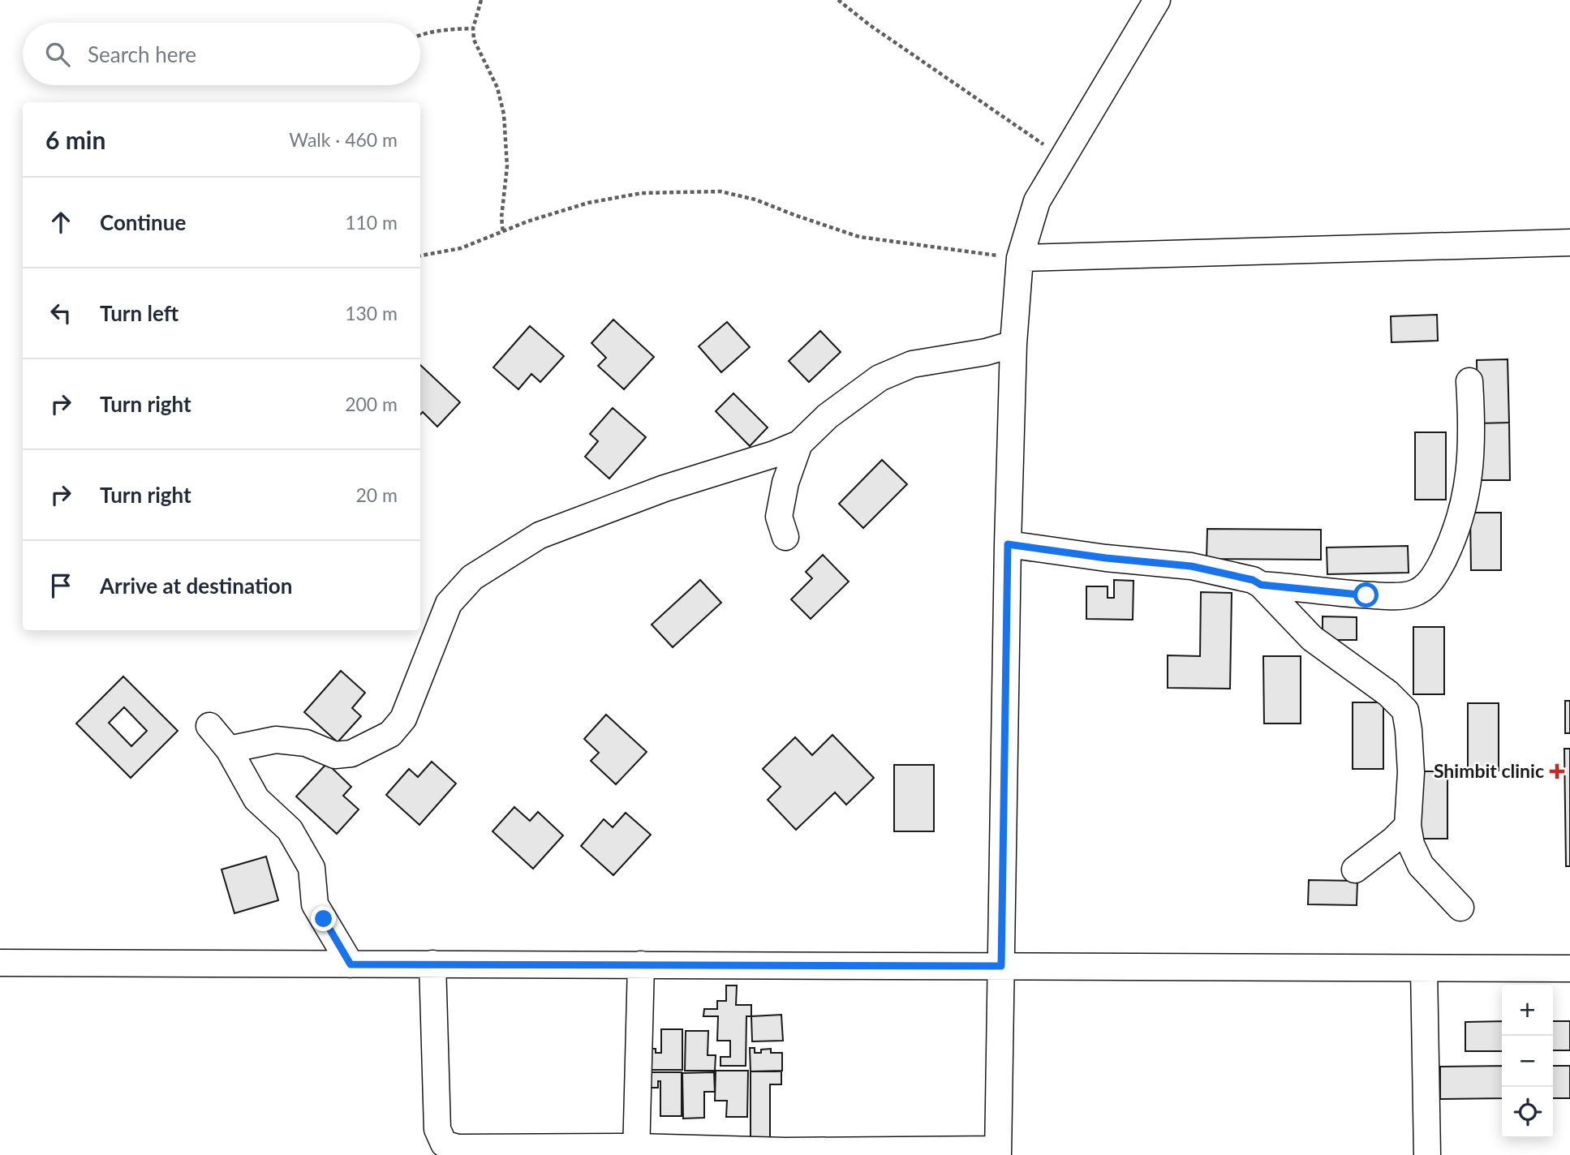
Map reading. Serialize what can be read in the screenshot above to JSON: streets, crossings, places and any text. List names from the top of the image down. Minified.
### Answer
{"places":{"health":["Shimbit clinic"]},"page":{"search":"Search here","heading":["6 min","Walk · 460 m"],"list":[["Continue","110 m"],["Turn left","130 m"],["Turn right","200 m"],["Turn right","20 m"],"Arrive at destination"],"map_buttons":["+","−"]}}
